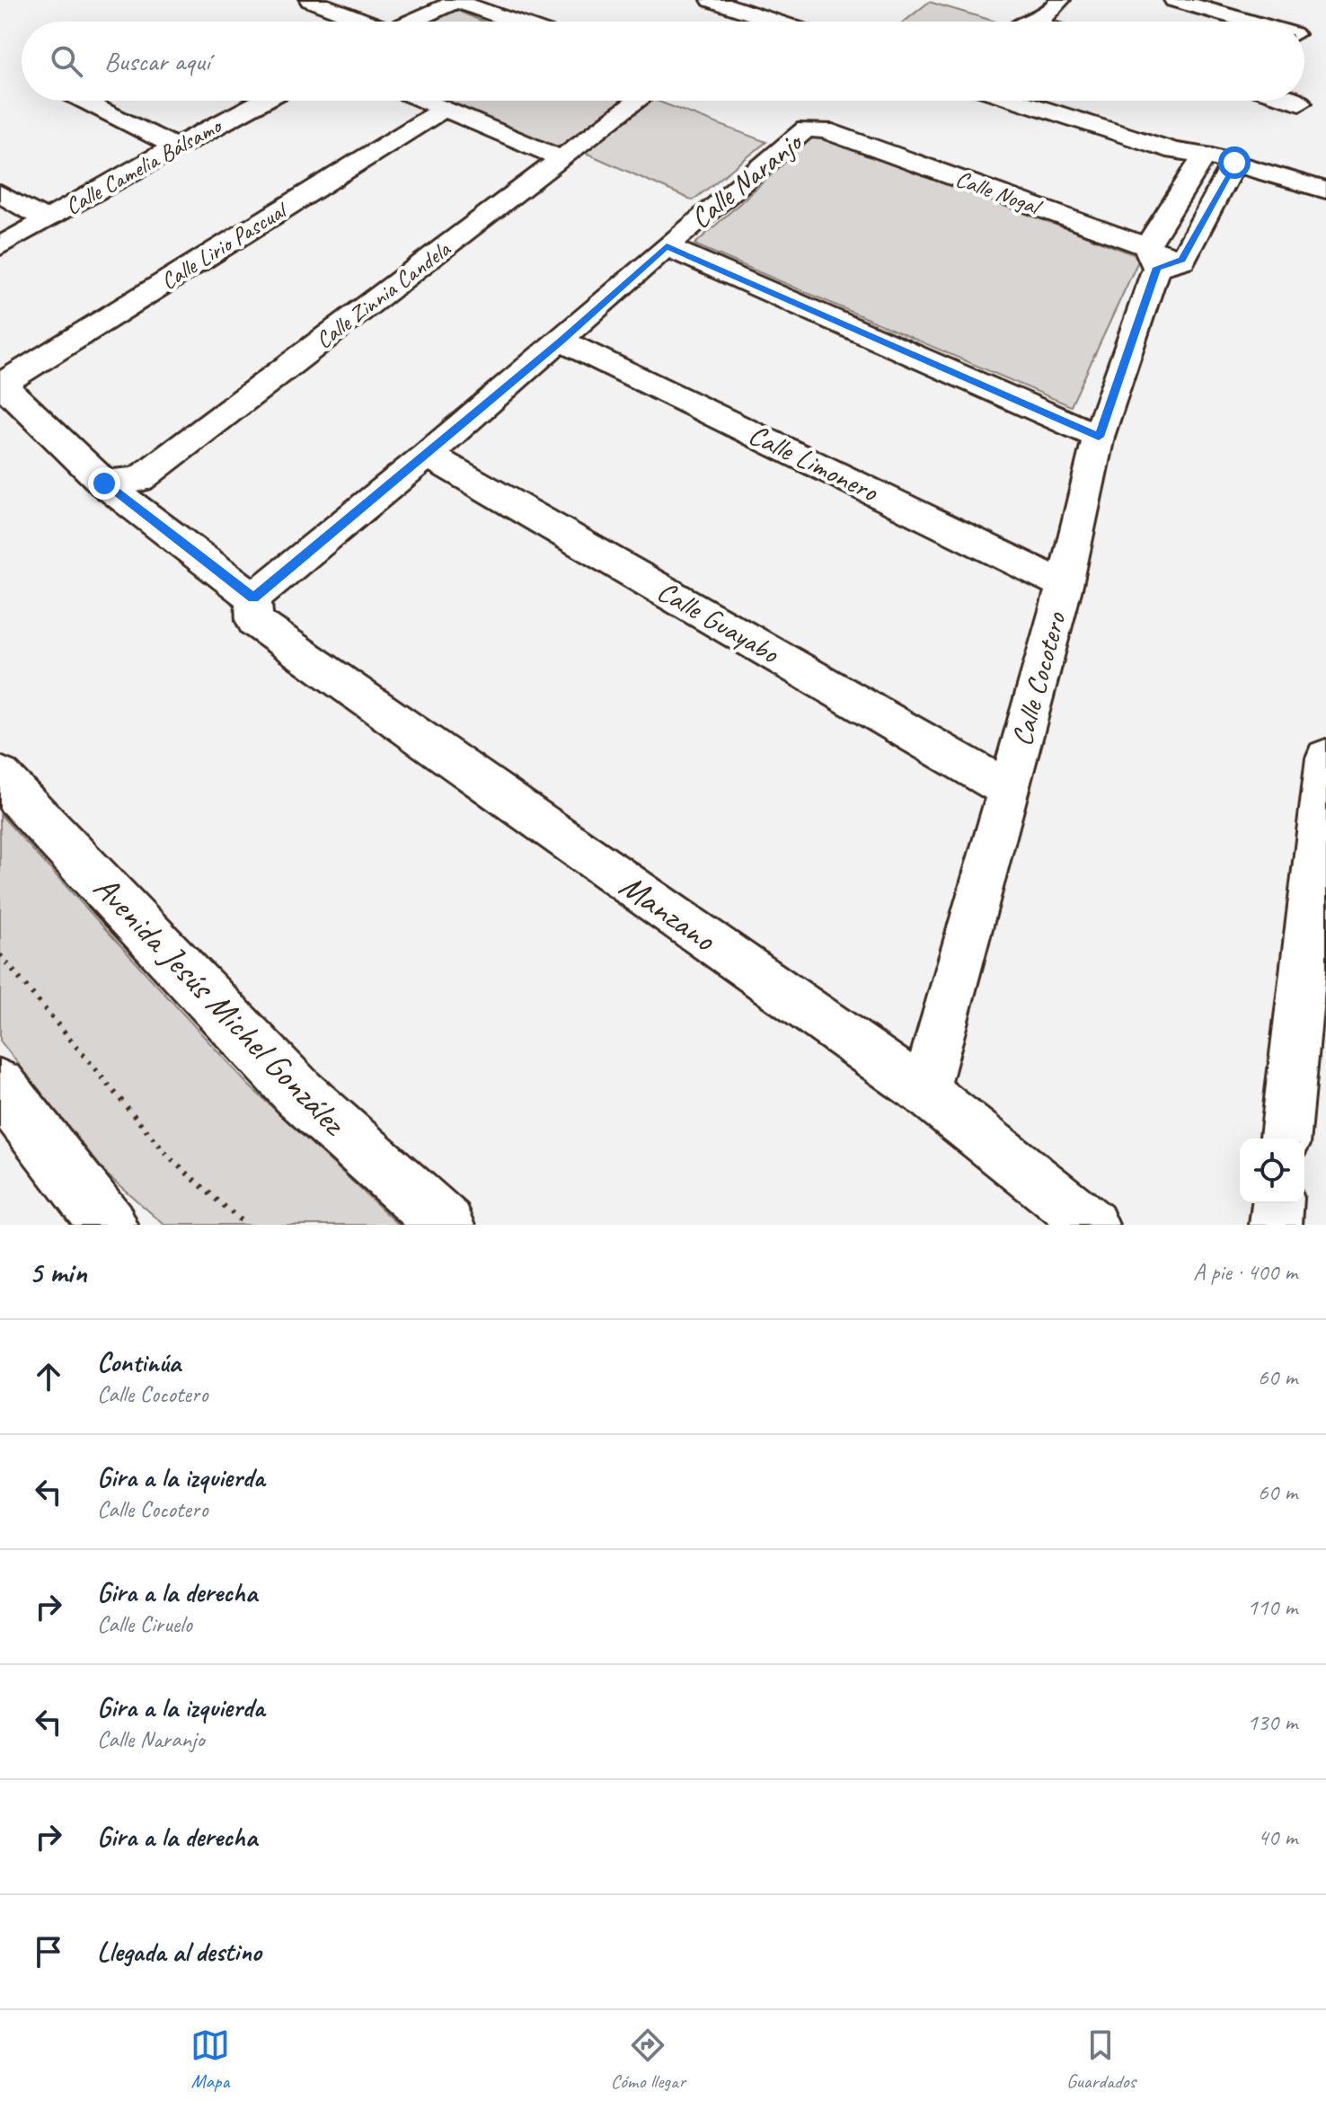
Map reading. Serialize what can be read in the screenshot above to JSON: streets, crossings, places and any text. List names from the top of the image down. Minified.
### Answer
{"streets":{"main road":["Avenida Jesús Michel González"],"street":["Calle Camelia Bálsamo","Calle Naranjo","Calle Nogal","Calle Lirio Pascual","Calle Zinnia Candela","Calle Limonero","Calle Guayabo","Calle Cocotero","Manzano"]},"crossings":[["Calle Naranjo","Calle Nogal"],["Calle Naranjo","Calle Limonero"],["Calle Naranjo","Calle Guayabo"],["Calle Naranjo","Manzano"],["Calle Nogal","Calle Cocotero"],["Calle Limonero","Calle Cocotero"],["Calle Guayabo","Calle Cocotero"],["Calle Cocotero","Manzano"]],"page":{"search":"Buscar aquí","heading":["5 min","A pie · 400 m"],"list":[["Continúa","Calle Cocotero","60 m"],["Gira a la izquierda","Calle Cocotero","60 m"],["Gira a la derecha","Calle Ciruelo","110 m"],["Gira a la izquierda","Calle Naranjo","130 m"],["Gira a la derecha","40 m"],"Llegada al destino"],"nav":["Mapa","Cómo llegar","Guardados"]}}
